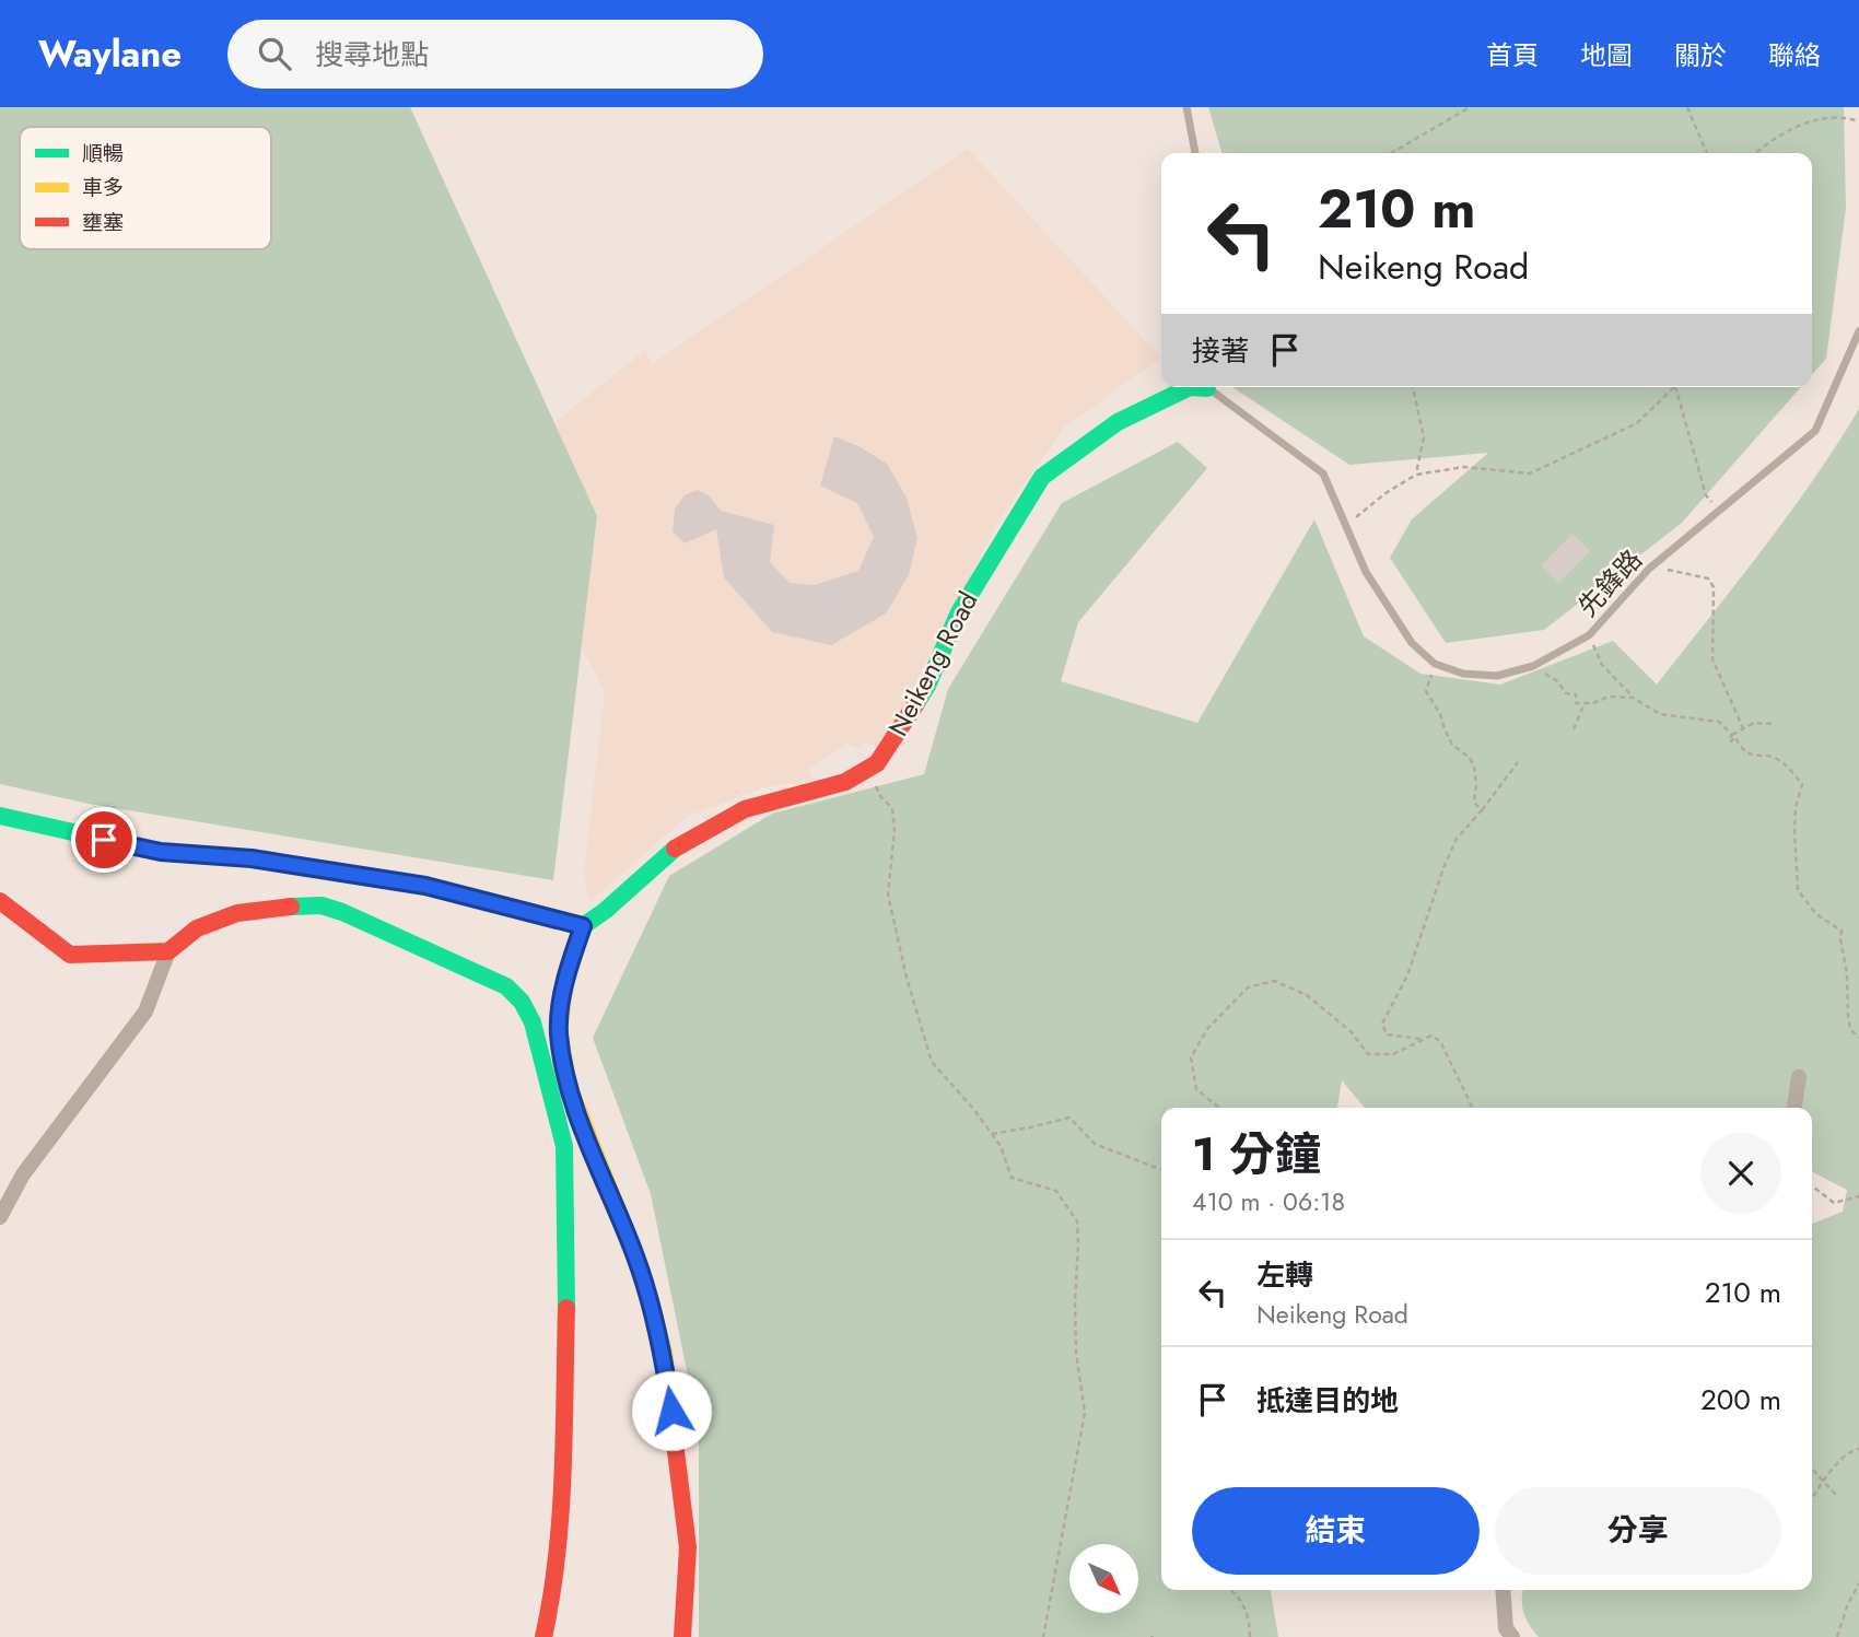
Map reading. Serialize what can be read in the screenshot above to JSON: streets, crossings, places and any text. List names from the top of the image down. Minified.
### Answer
{"streets":{"street":["Neikeng Road"],"lane":["先鋒路"]},"legend":["順暢","車多","壅塞"],"north":"bottom right","page":{"header":"Waylane","search":"搜尋地點","nav":["首頁","地圖","關於","聯絡"],"turn":["210 m","Neikeng Road"],"then":"接著","heading":["1 分鐘","410 m · 06:18"],"list":[{"name":"左轉","note":"Neikeng Road","value":"210 m"},{"name":"抵達目的地","value":"200 m"}],"buttons":["結束","分享"]}}
